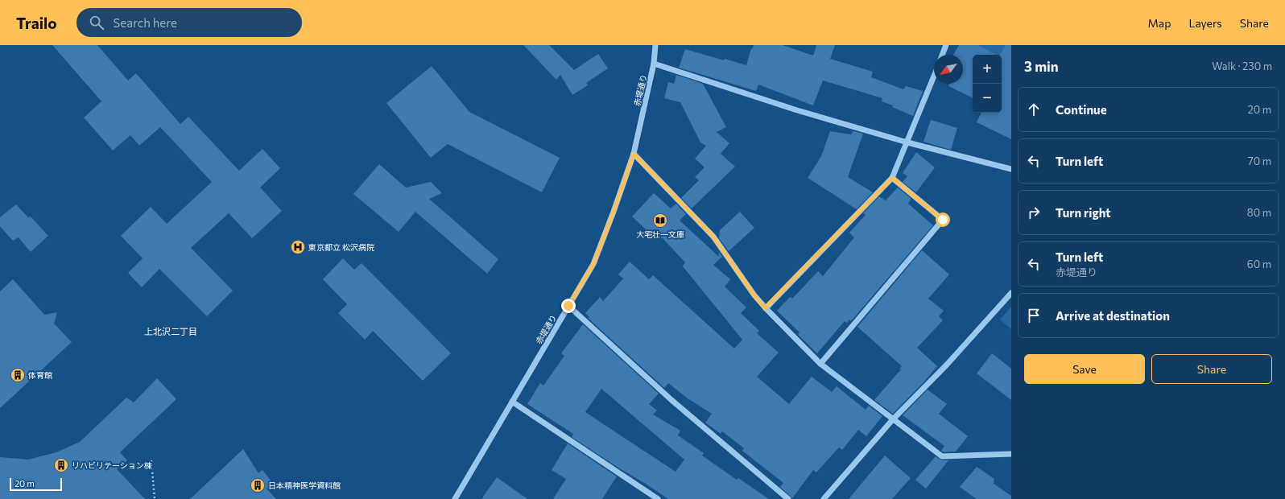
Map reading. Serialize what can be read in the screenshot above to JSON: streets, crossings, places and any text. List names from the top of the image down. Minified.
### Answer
{"streets":{"street":["赤堤通り"]},"districts":["上北沢二丁目"],"places":{"library":["大宅壮一文庫"],"hospital":["東京都立 松沢病院"],"building":["体育館","リハビリテーション棟","日本精神医学資料館"]},"scale_bar":"20 m","north":"bottom left","page":{"header":"Trailo","search":"Search here","nav":["Map","Layers","Share"],"heading":["3 min","Walk · 230 m"],"map_buttons":["+","−"],"list":[["Continue","20 m"],["Turn left","70 m"],["Turn right","80 m"],["Turn left","赤堤通り","60 m"],"Arrive at destination"],"buttons":["Save","Share"],"scale":"20 m"}}
